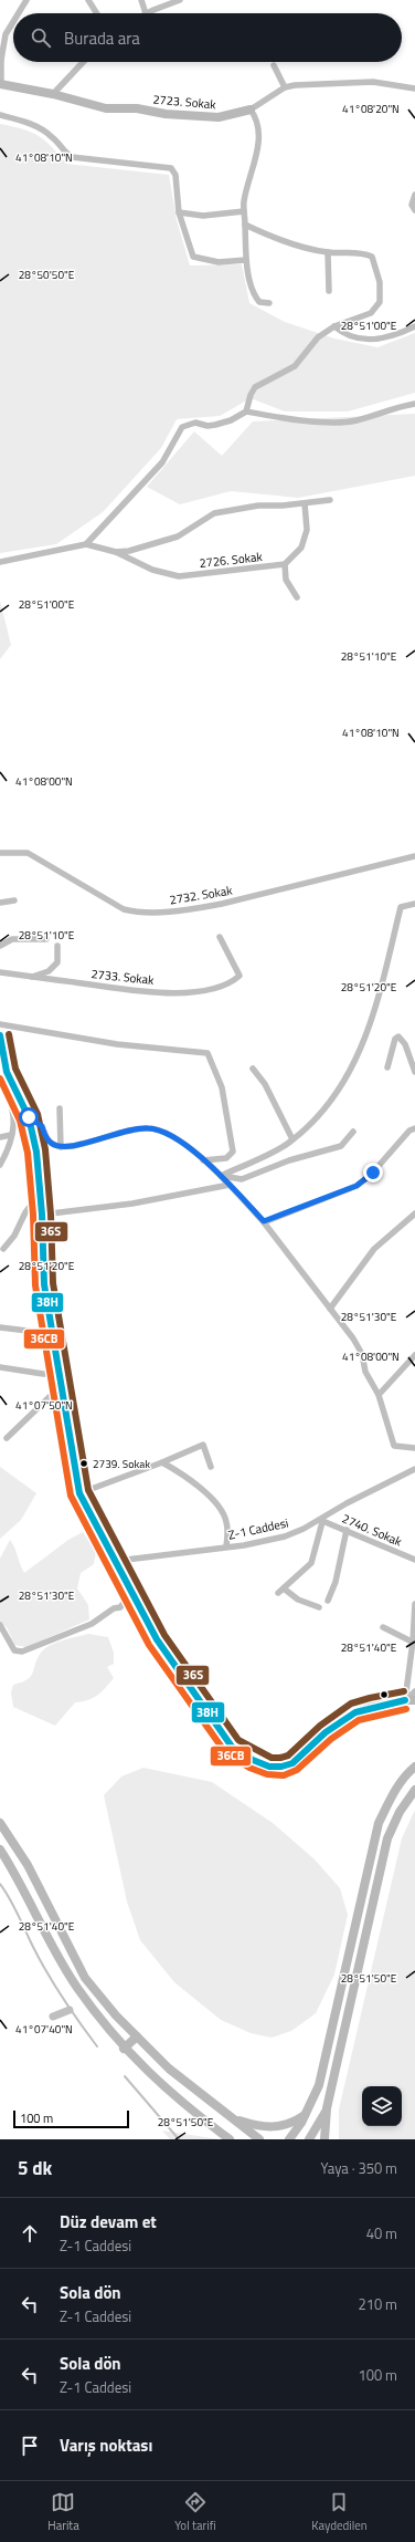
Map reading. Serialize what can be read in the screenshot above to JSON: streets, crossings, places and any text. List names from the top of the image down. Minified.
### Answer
{"streets":{"main road":["2723. Sokak"],"street":["2726. Sokak","2732. Sokak","2733. Sokak","Z-1 Caddesi","2740. Sokak"]},"crossings":[["Z-1 Caddesi","2740. Sokak"]],"places":["2739. Sokak"],"lines":["transit line 36S","transit line 38H","transit line 36CB"],"scale_bar":"100 m","page":{"search":"Burada ara","scale":"100 m","heading":["5 dk","Yaya · 350 m"],"list":[["Düz devam et","Z-1 Caddesi","40 m"],["Sola dön","Z-1 Caddesi","210 m"],["Sola dön","Z-1 Caddesi","100 m"],"Varış noktası"],"nav":["Harita","Yol tarifi","Kaydedilen"]},"coordinates":["41°08'20\"N","41°08'10\"N","28°50'50\"E","28°51'00\"E","28°51'10\"E","41°08'00\"N","28°51'20\"E","28°51'30\"E","41°07'50\"N","28°51'40\"E","28°51'50\"E","41°07'40\"N"]}
